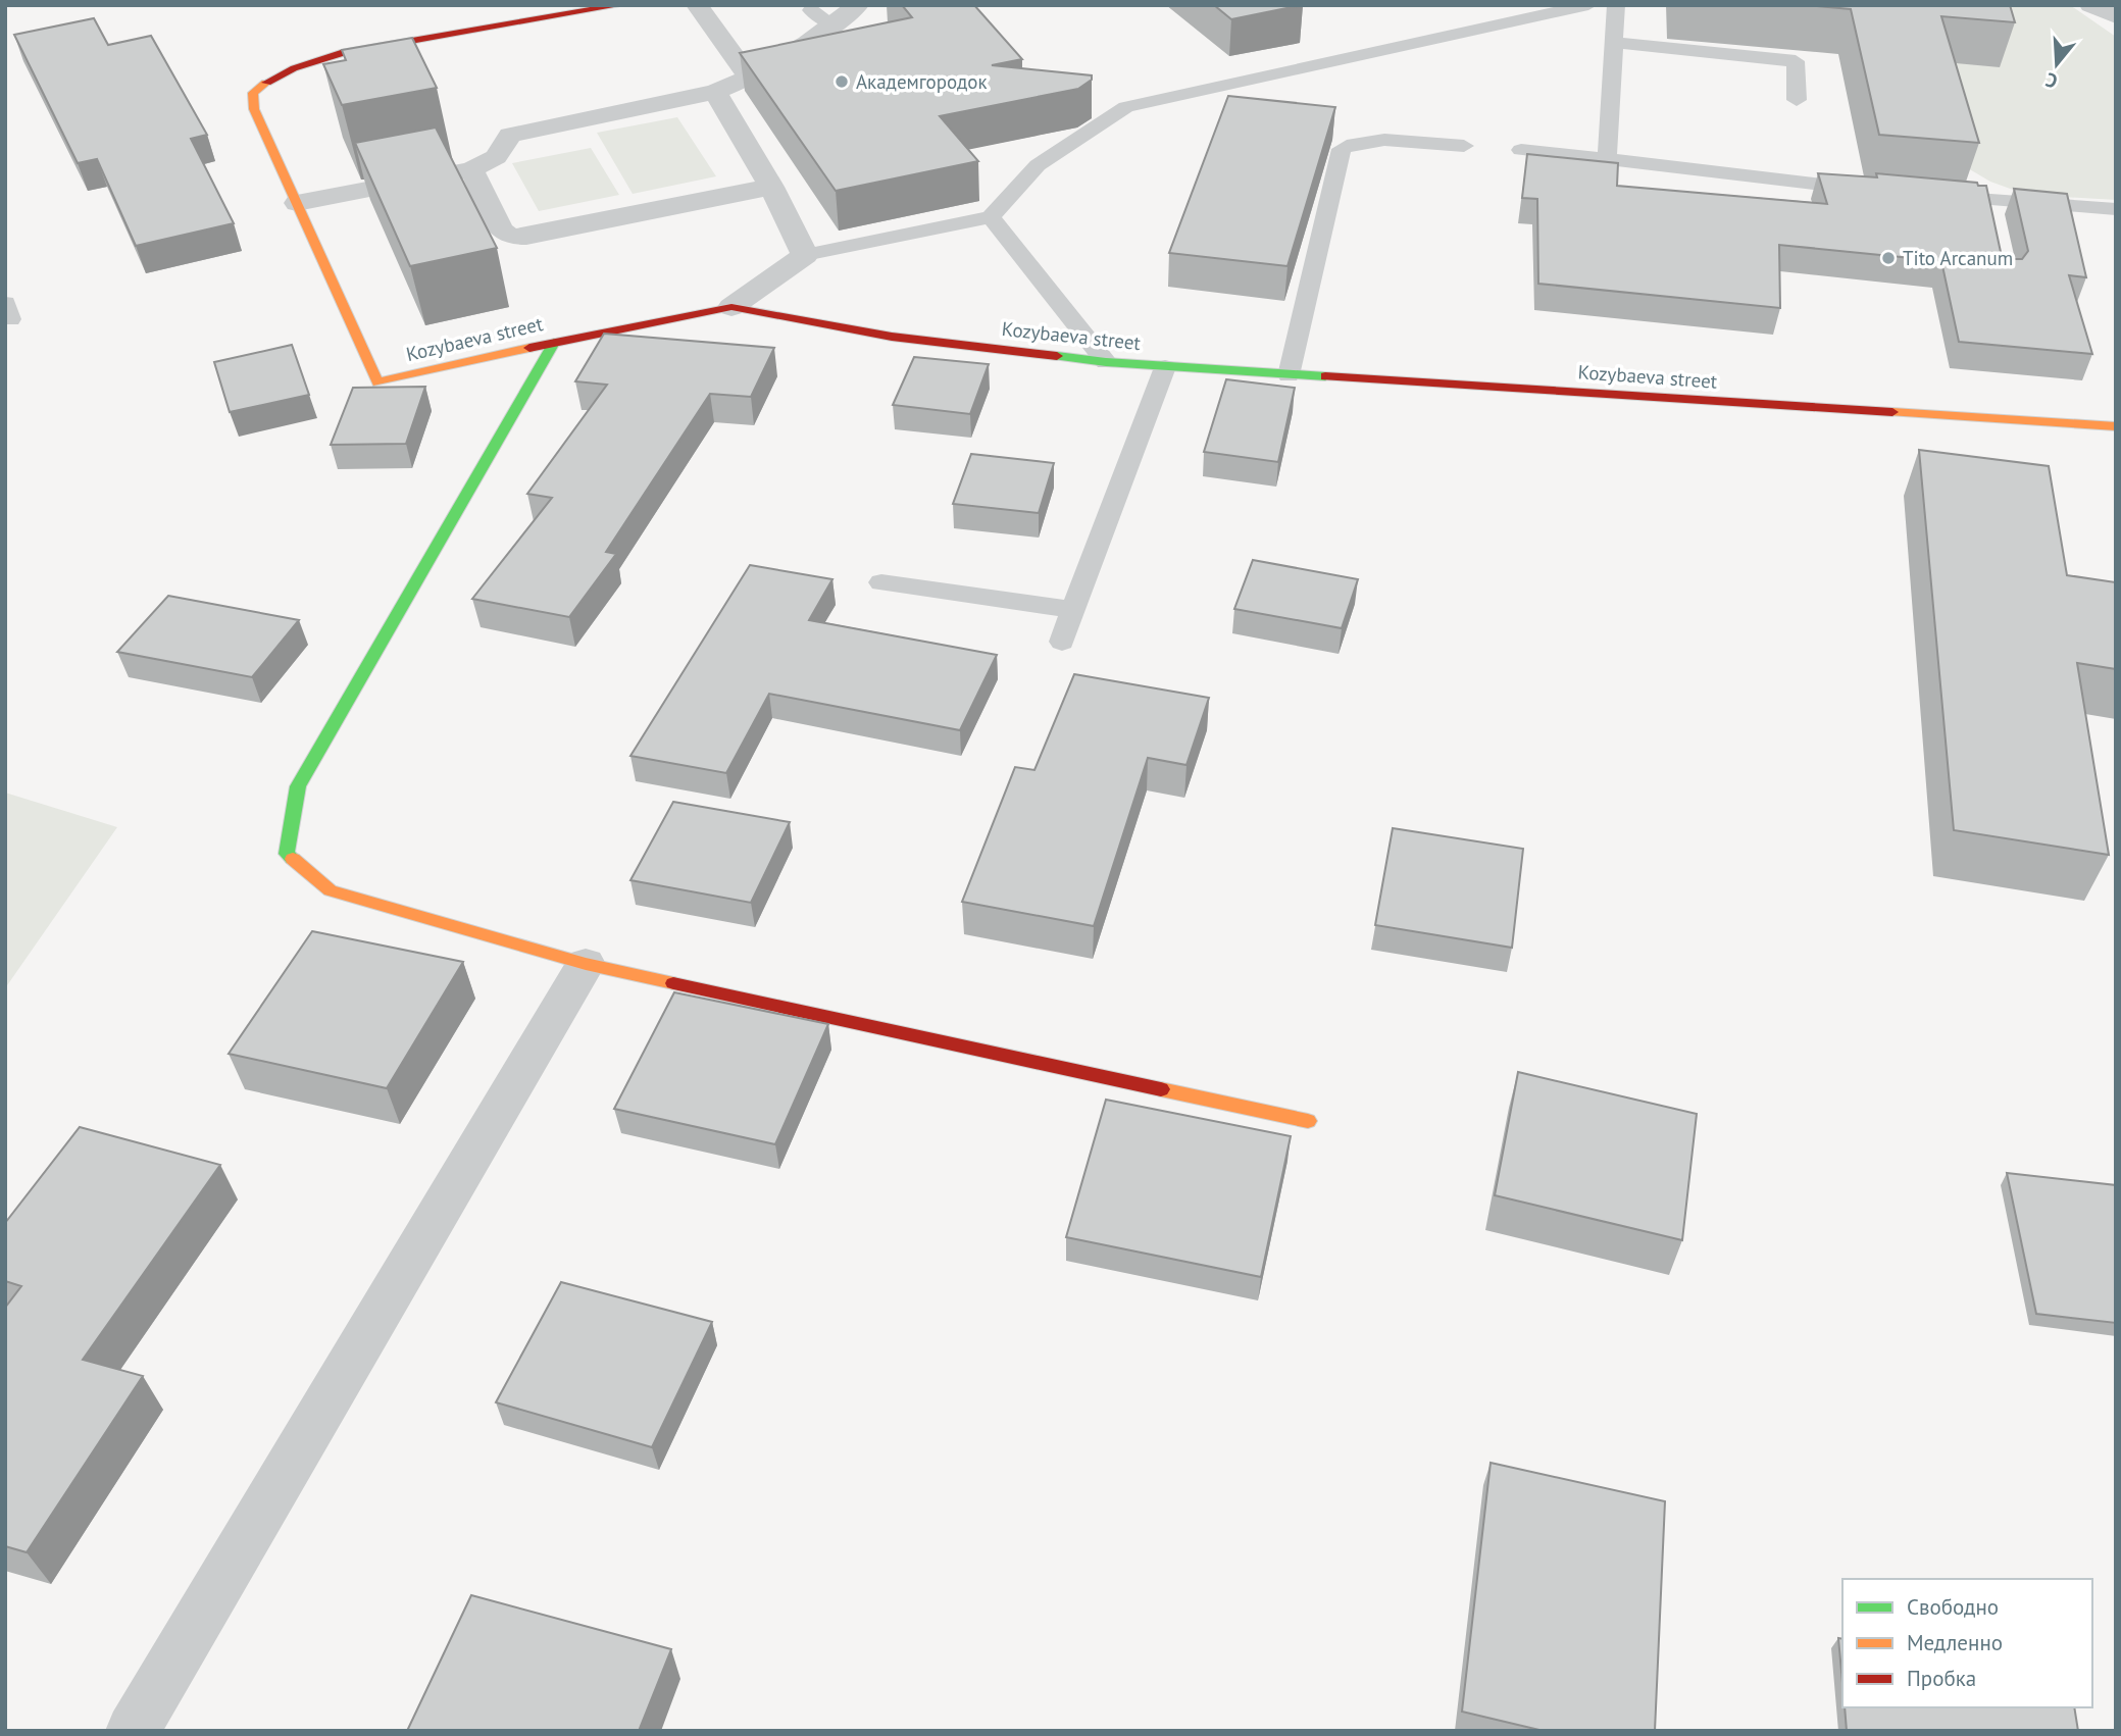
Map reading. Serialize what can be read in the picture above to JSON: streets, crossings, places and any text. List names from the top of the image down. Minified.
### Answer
{"streets":{"street":["Kozybaeva street"]},"places":["Академгородок","Tito Arcanum"],"legend":["Свободно","Медленно","Пробка"],"north":"bottom"}
